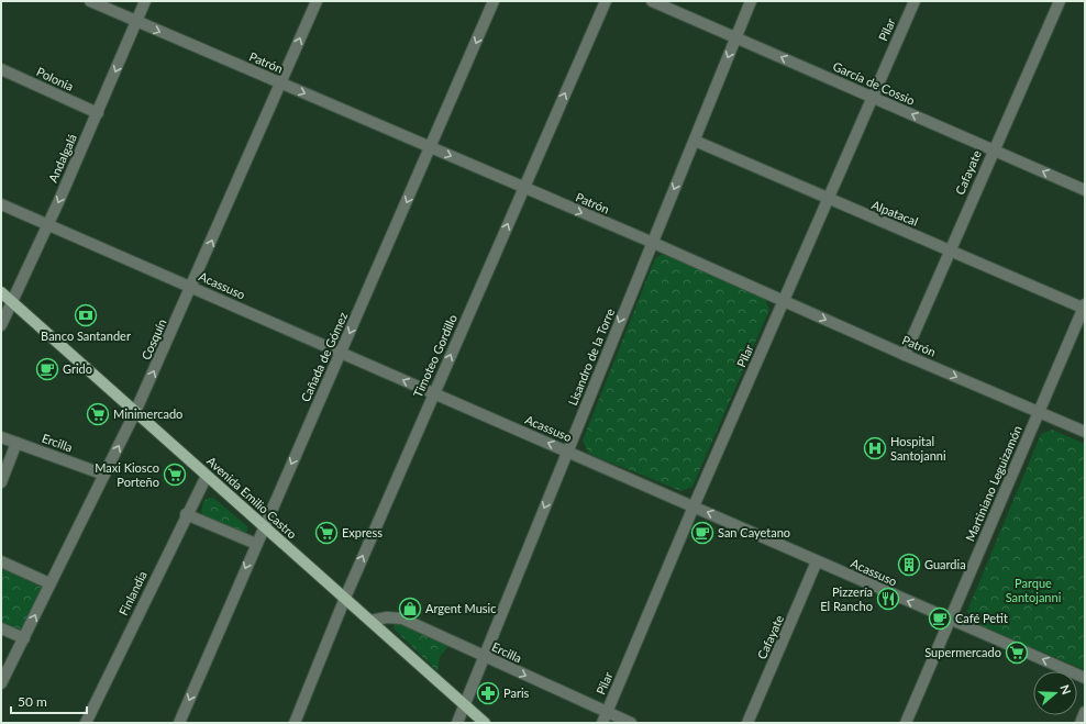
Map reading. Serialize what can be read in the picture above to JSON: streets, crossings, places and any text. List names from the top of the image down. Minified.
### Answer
{"streets":{"main road":["Avenida Emilio Castro"],"street":["Pilar","Patrón","Polonia","García de Cossio","Andalgalá","Cafayate","Alpatacal","Acassuso","Cosquín","Timoteo Gordillo","Cañada de Gómez","Lisandro de la Torre","Ercilla","Martiniano Leguizamón","Finlandia"]},"crossings":[["Pilar","Patrón"],["Pilar","García de Cossio"],["Pilar","Alpatacal"],["Pilar","Acassuso"],["Pilar","Ercilla"],["Patrón","Andalgalá"],["Patrón","Cafayate"],["Patrón","Cosquín"],["Patrón","Timoteo Gordillo"],["Patrón","Cañada de Gómez"],["Patrón","Lisandro de la Torre"],["Patrón","Martiniano Leguizamón"],["Polonia","Andalgalá"],["García de Cossio","Cafayate"],["García de Cossio","Lisandro de la Torre"],["Andalgalá","Acassuso"],["Andalgalá","Avenida Emilio Castro"],["Cafayate","Alpatacal"],["Cafayate","Acassuso"],["Alpatacal","Lisandro de la Torre"],["Alpatacal","Martiniano Leguizamón"],["Acassuso","Cosquín"],["Acassuso","Timoteo Gordillo"],["Acassuso","Cañada de Gómez"],["Acassuso","Lisandro de la Torre"],["Acassuso","Martiniano Leguizamón"],["Cosquín","Ercilla"],["Cosquín","Avenida Emilio Castro"],["Timoteo Gordillo","Avenida Emilio Castro"],["Cañada de Gómez","Avenida Emilio Castro"],["Lisandro de la Torre","Ercilla"],["Lisandro de la Torre","Avenida Emilio Castro"],["Ercilla","Avenida Emilio Castro"],["Avenida Emilio Castro","Finlandia"]],"one_way":["Patrón","García de Cossio","Andalgalá","Acassuso","Cosquín","Timoteo Gordillo","Cañada de Gómez","Lisandro de la Torre"],"parks":["Parque Santojanni"],"places":{"bank":["Banco Santander"],"cafe":["Grido","San Cayetano","Café Petit"],"supermarket":["Minimercado","Maxi Kiosco Porteño","Express","Supermercado"],"hospital":["Hospital Santojanni"],"building":["Guardia"],"restaurant":["Pizzería El Rancho"],"shop":["Argent Music"],"pharmacy":["Paris"]},"scale_bar":"50 m","north":"right"}
